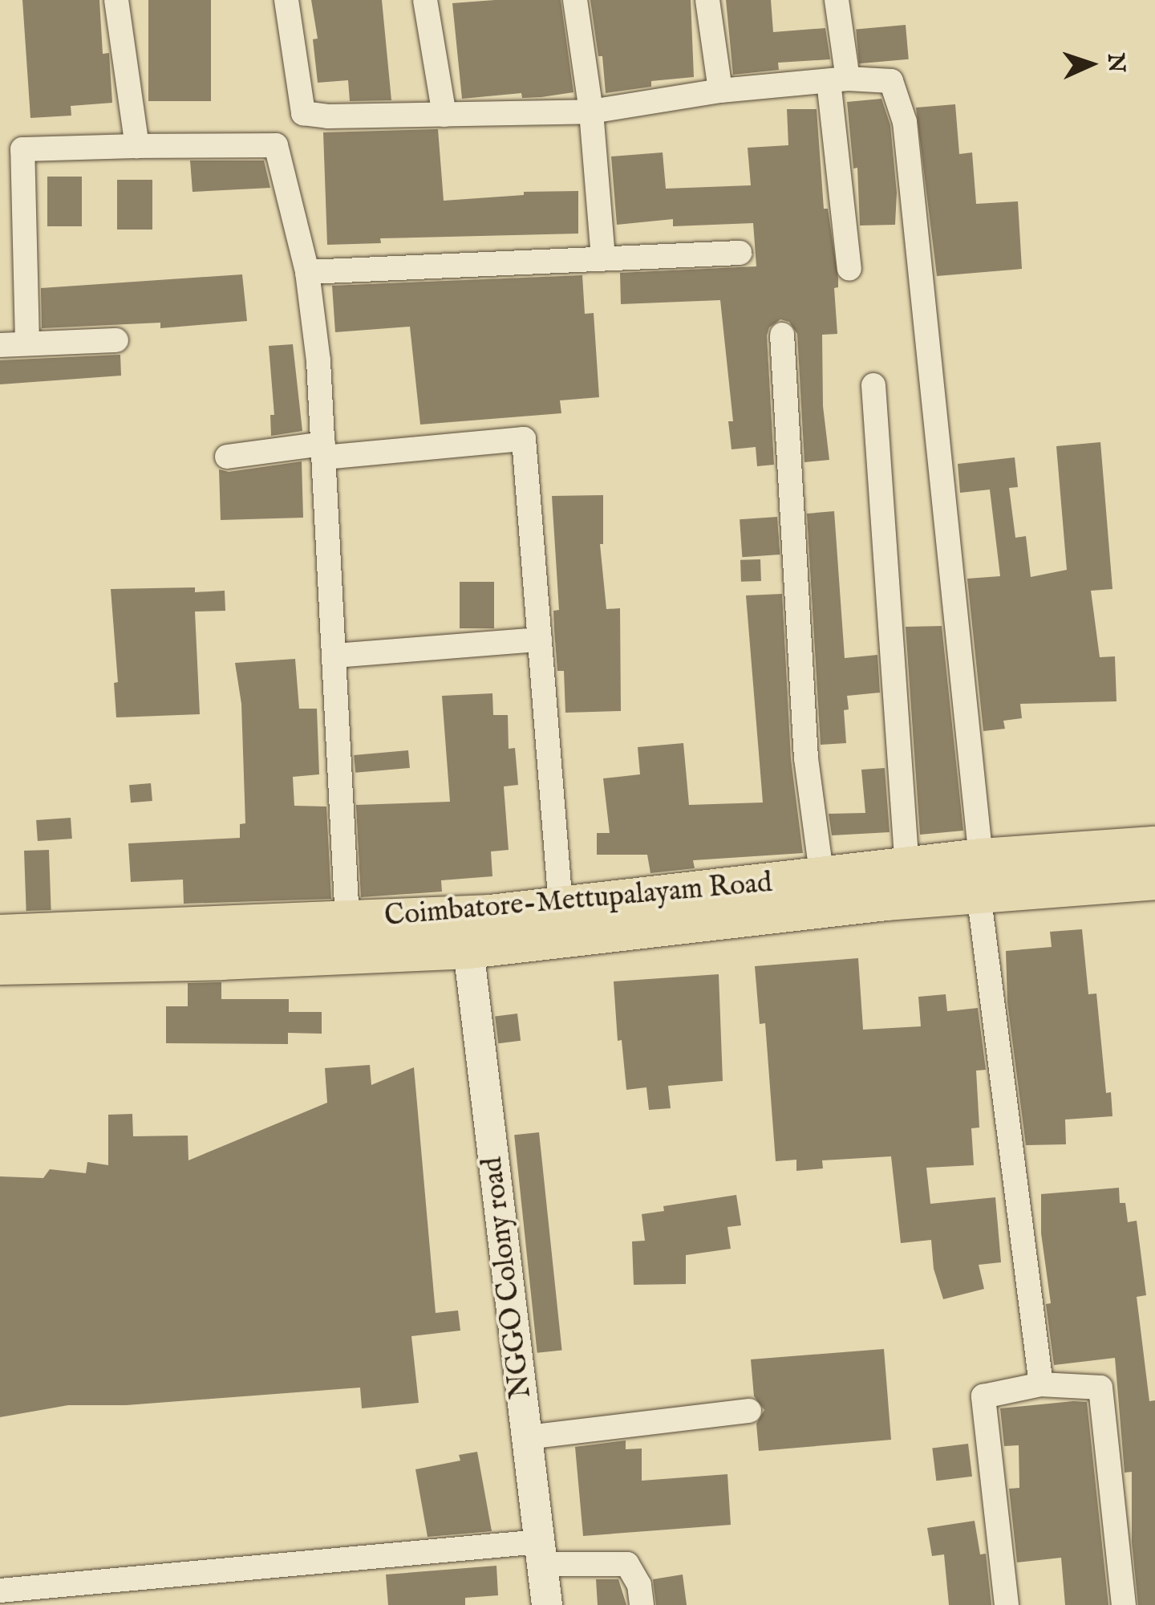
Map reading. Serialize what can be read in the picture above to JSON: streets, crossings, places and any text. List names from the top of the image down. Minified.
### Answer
{"streets":{"highway":["Coimbatore-Mettupalayam Road"],"street":["NGGO Colony road"]},"crossings":[["Coimbatore-Mettupalayam Road","NGGO Colony road"]],"north":"right"}
